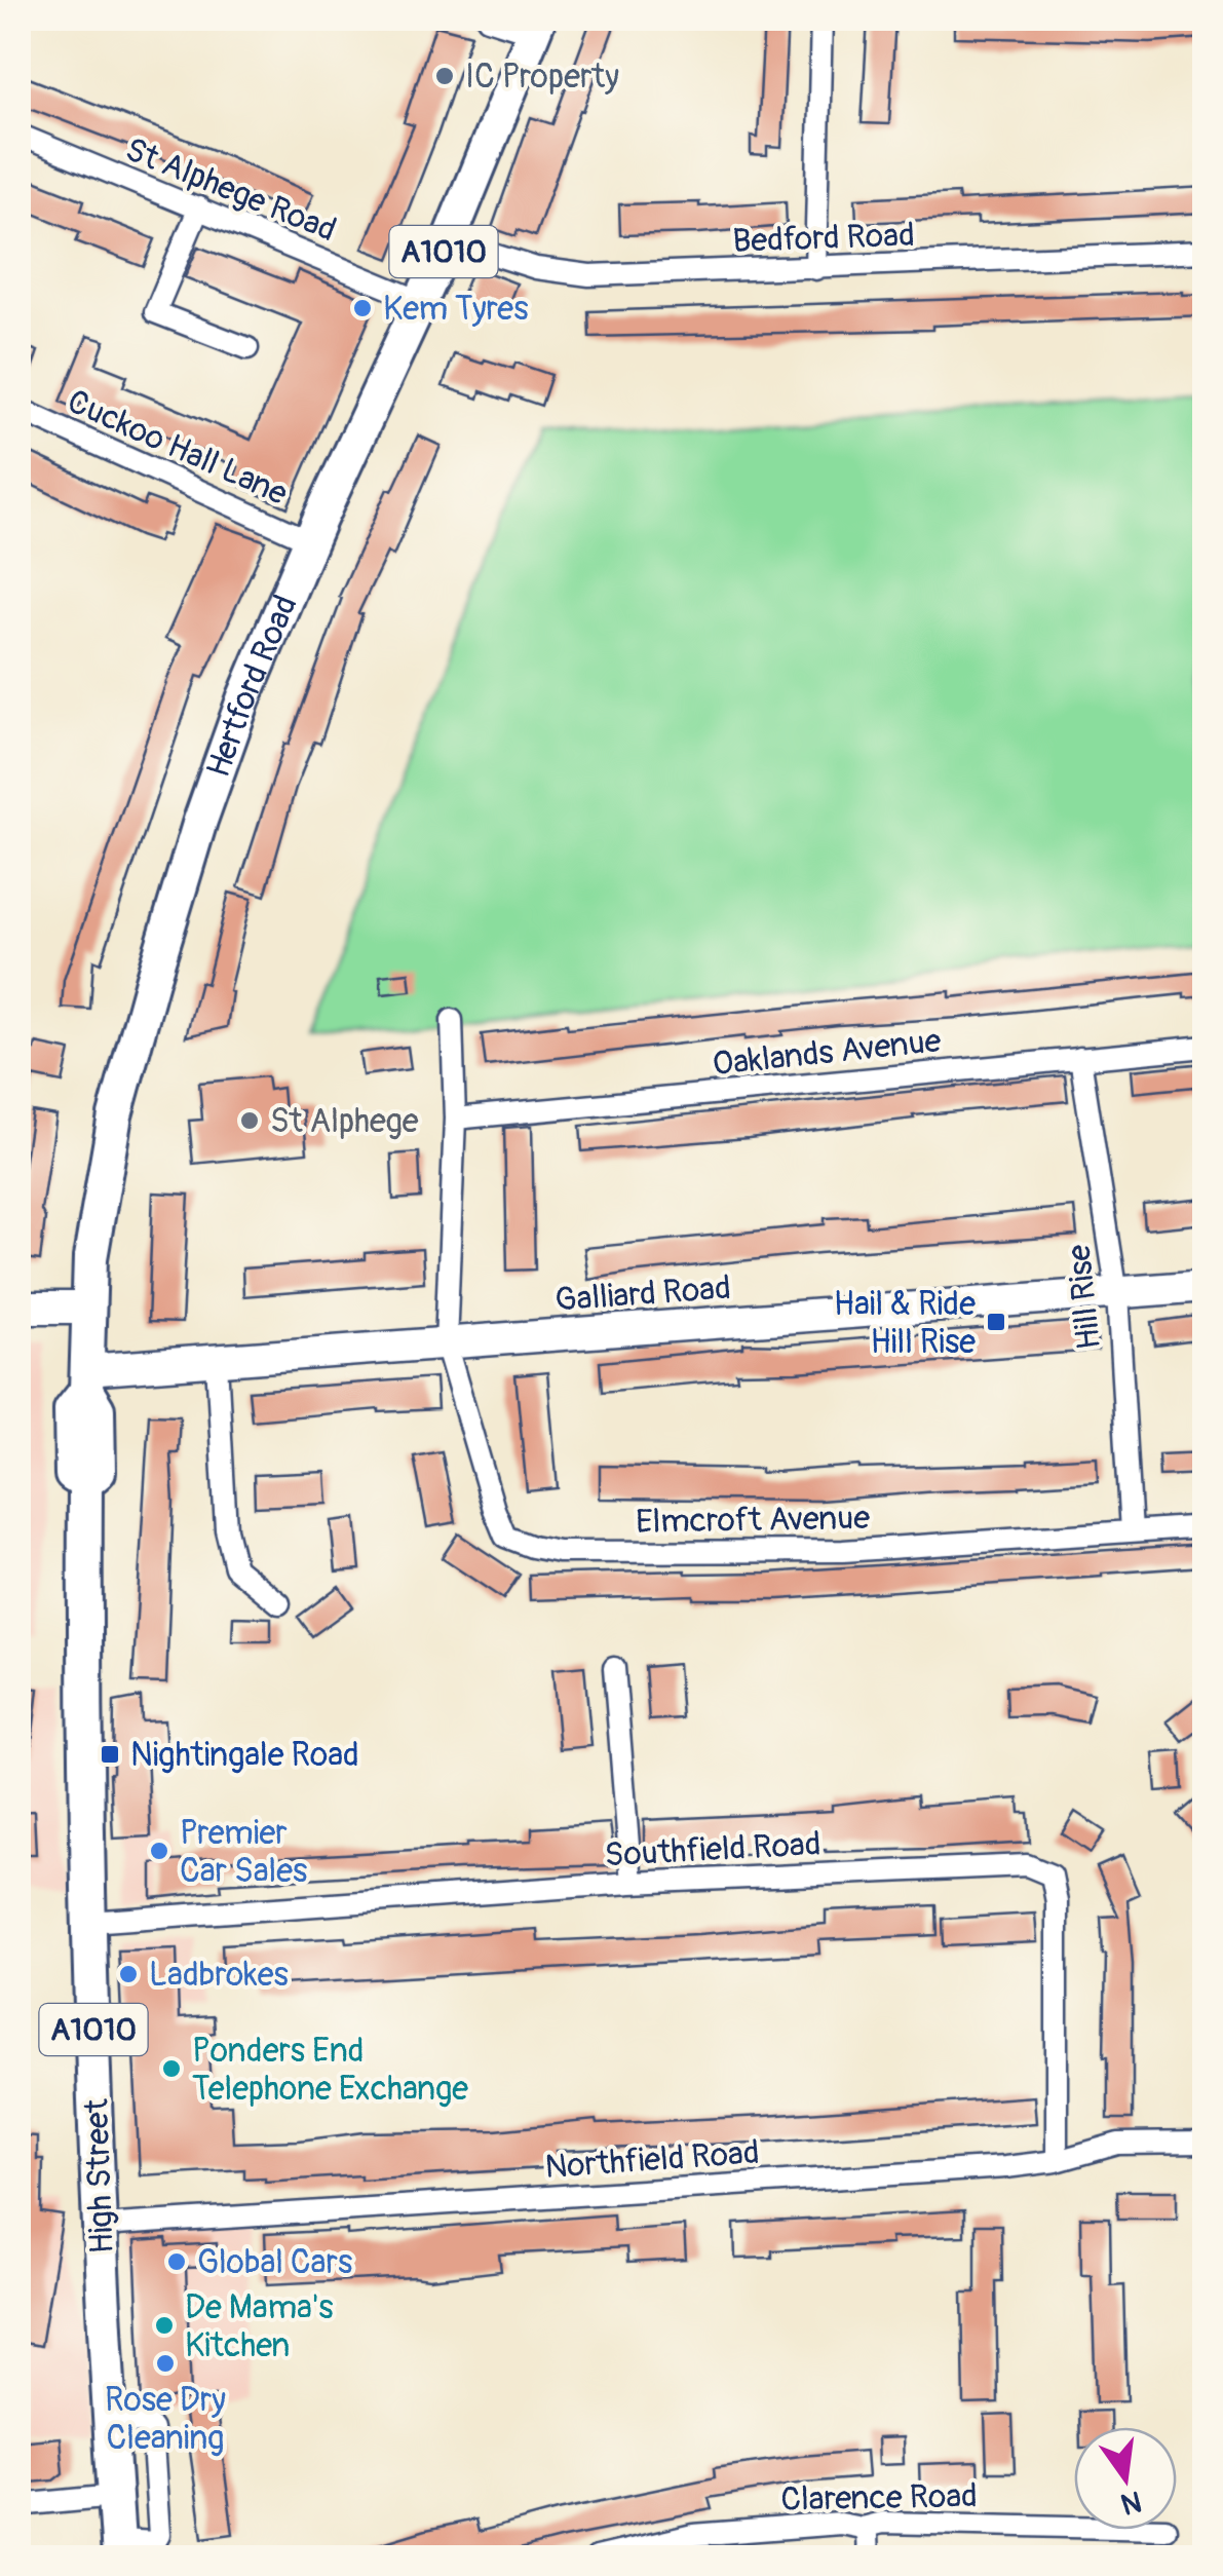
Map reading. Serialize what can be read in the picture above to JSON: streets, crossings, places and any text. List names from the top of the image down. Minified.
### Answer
{"streets":{"main road":["A1010","Hertford Road","High Street"],"street":["St Alphege Road","Bedford Road","Cuckoo Hall Lane","Oaklands Avenue","Galliard Road","Hill Rise","Elmcroft Avenue","Southfield Road","Northfield Road","Clarence Road"]},"crossings":[["St Alphege Road","Hertford Road"],["Bedford Road","Hertford Road"],["Cuckoo Hall Lane","Hertford Road"],["Hertford Road","Galliard Road"],["Hertford Road","High Street"],["Oaklands Avenue","Hill Rise"],["Galliard Road","Hill Rise"],["Galliard Road","Elmcroft Avenue"],["Hill Rise","Elmcroft Avenue"],["Southfield Road","Northfield Road"],["Southfield Road","High Street"],["Northfield Road","High Street"]],"places":{"other":["IC Property","Kem Tyres","St Alphege","Premier Car Sales","Ladbrokes","Ponders End Telephone Exchange","Global Cars","De Mama's Kitchen","Rose Dry Cleaning"],"transit":["Hail & Ride Hill Rise","Nightingale Road"]},"north":"bottom"}
